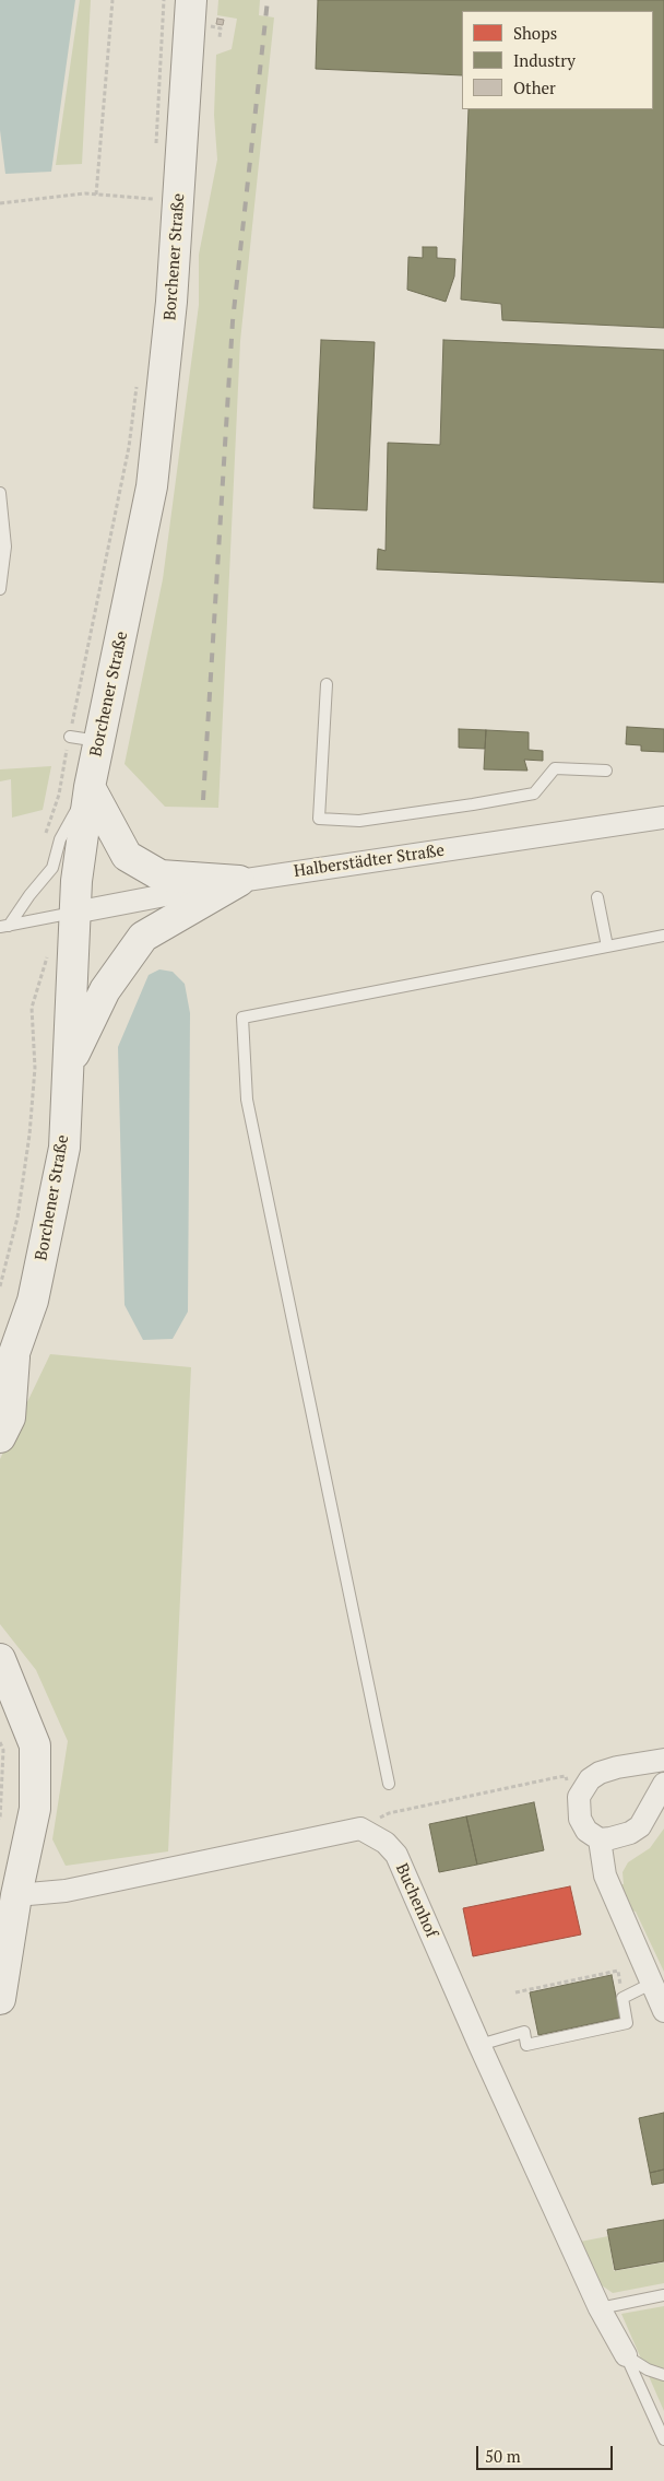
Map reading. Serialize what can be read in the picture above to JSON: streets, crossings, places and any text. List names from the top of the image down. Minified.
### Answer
{"streets":{"main road":["Borchener Straße"],"street":["Halberstädter Straße","Buchenhof"]},"crossings":[["Borchener Straße","Halberstädter Straße"]],"legend":["Shops","Industry","Other"],"scale_bar":"50 m"}
